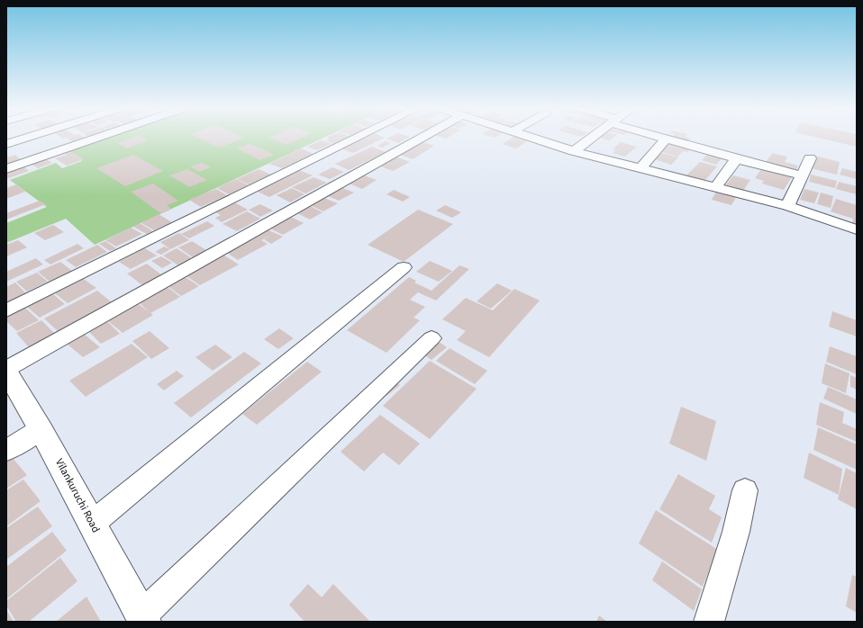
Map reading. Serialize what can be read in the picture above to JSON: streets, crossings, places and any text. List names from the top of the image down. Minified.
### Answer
{"streets":{"main road":["Vilankuruchi Road"]}}
